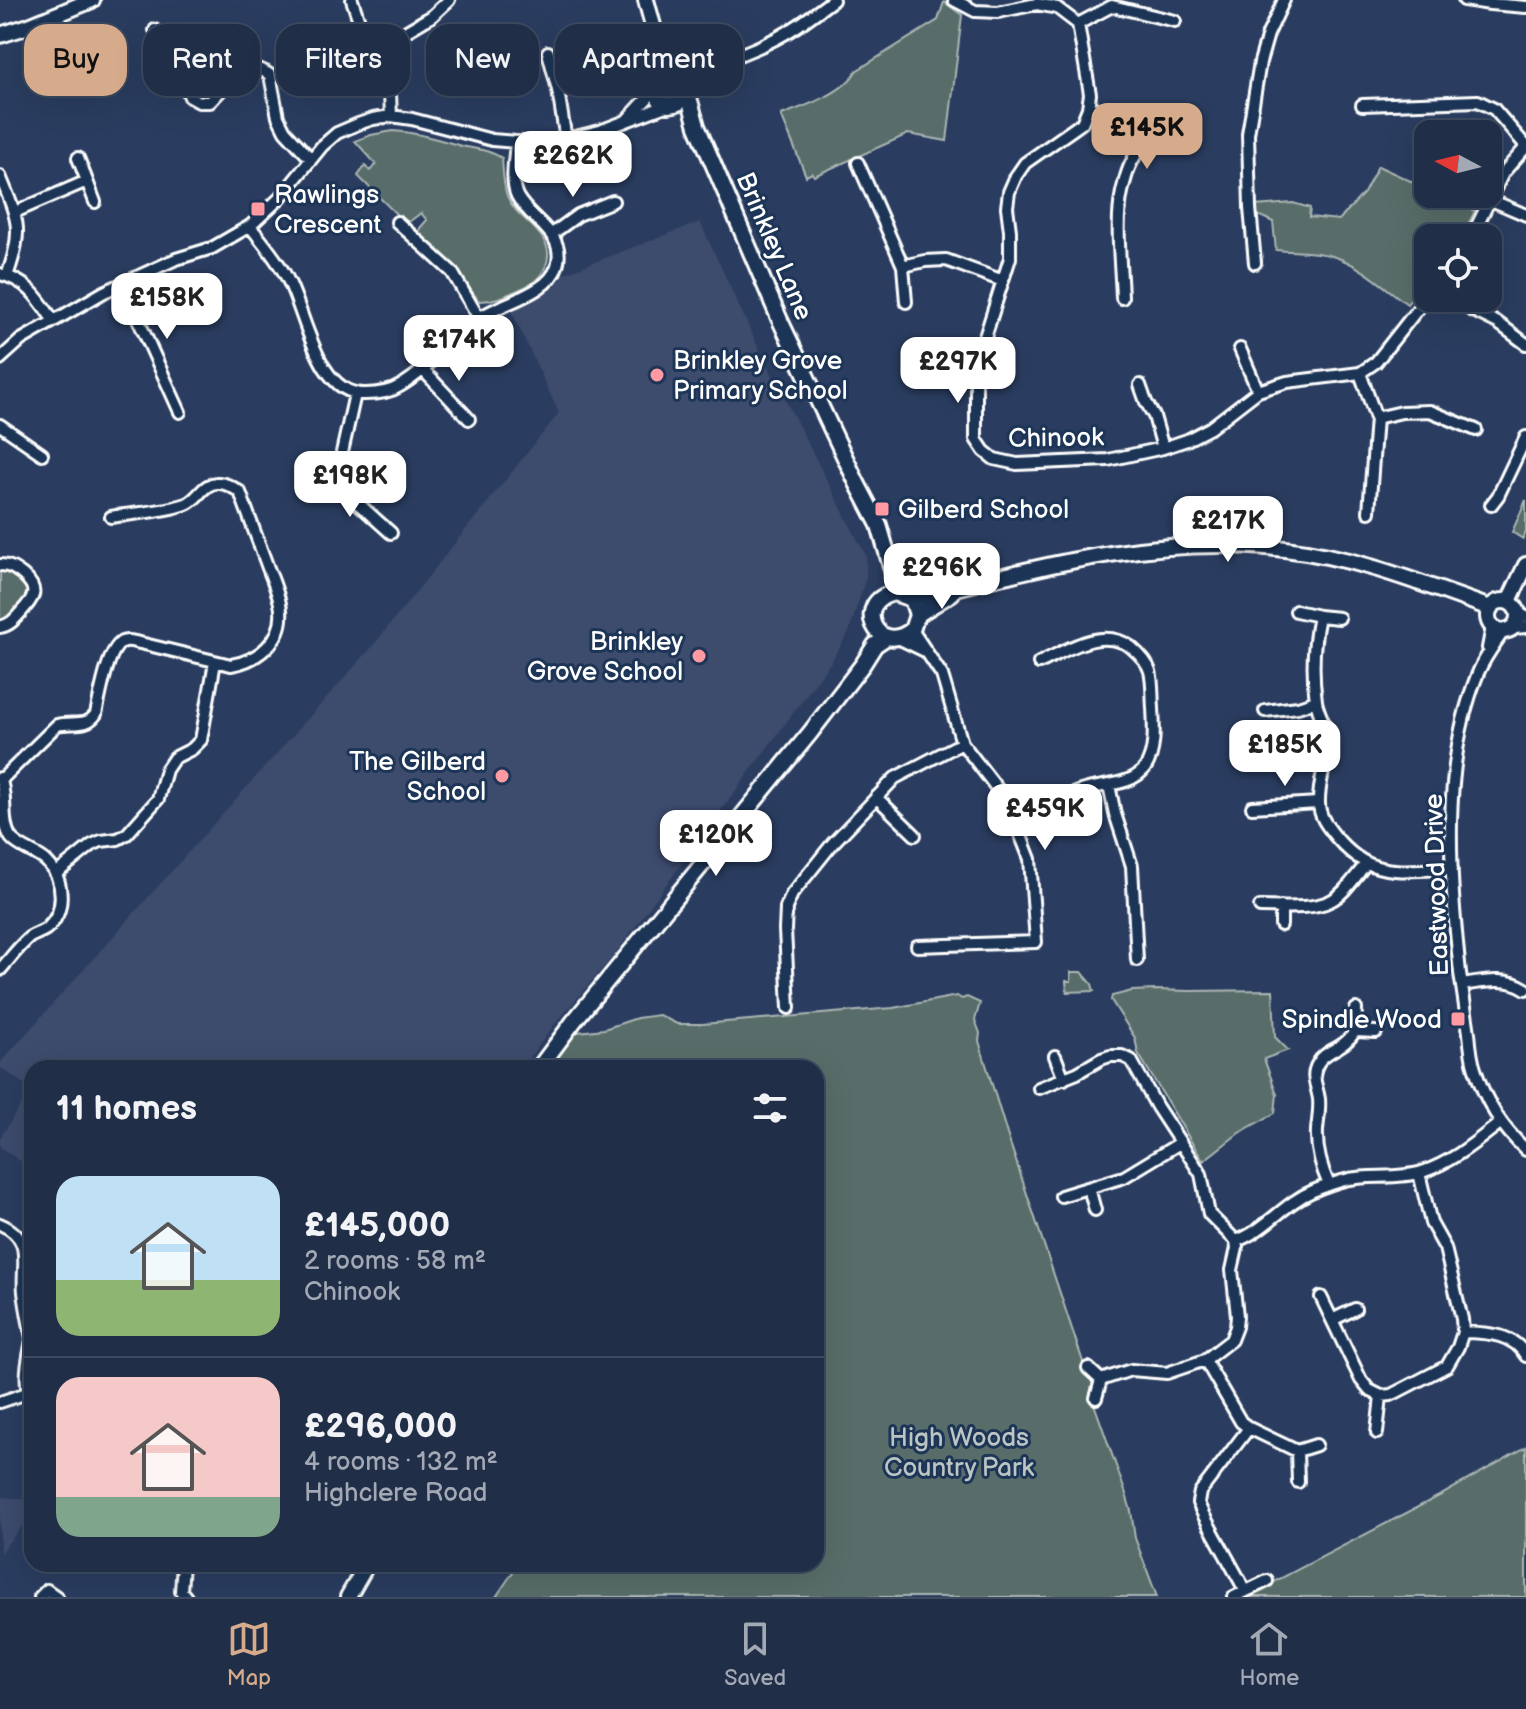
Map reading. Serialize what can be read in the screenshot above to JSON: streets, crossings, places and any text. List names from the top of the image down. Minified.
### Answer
{"streets":{"street":["Brinkley Lane","Chinook","Eastwood Drive"]},"parks":["High Woods Country Park"],"places":{"transit":["Rawlings Crescent","Gilberd School","Spindle Wood"],"other":["Brinkley Grove Primary School","Brinkley Grove School","The Gilberd School"]},"north":"left","page":{"chip":["Buy","Rent","Filters","New","Apartment"],"price":["£145K","£262K","£158K","£174K","£297K","£198K","£217K","£296K","£185K","£459K","£120K"],"heading":"11 homes","list":[{"name":"£145,000","note":"2 rooms · 58 m² · Chinook"},{"name":"£296,000","note":"4 rooms · 132 m² · Highclere Road"}],"tabs":["Map","Saved","Home"]}}
